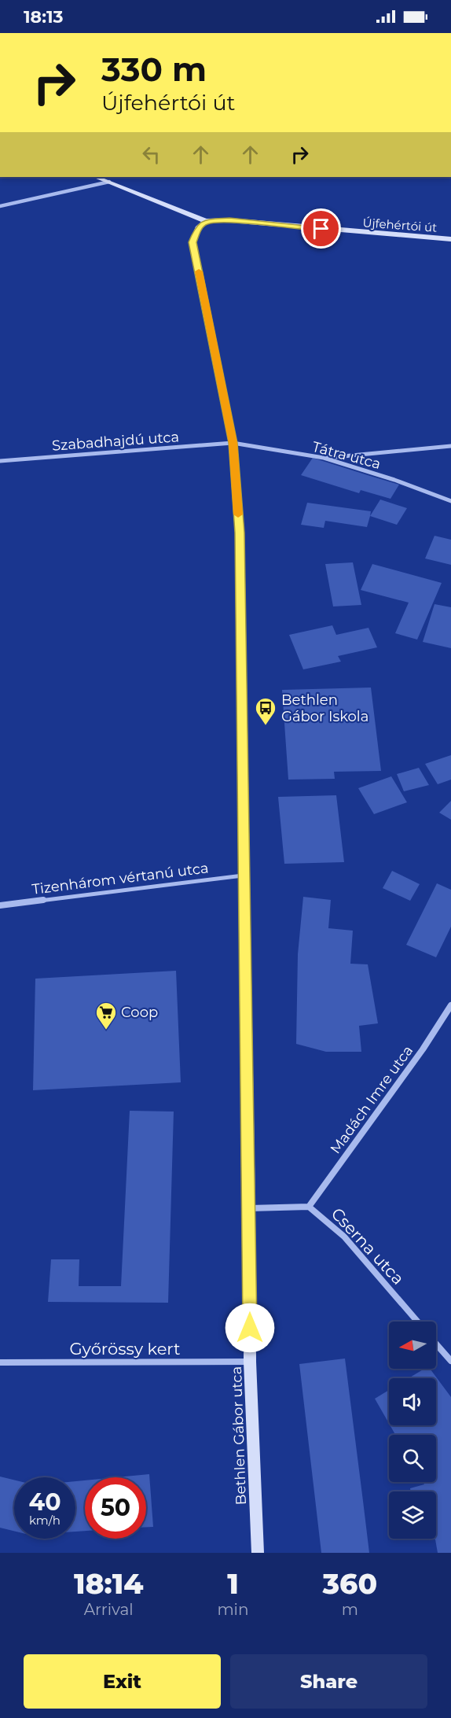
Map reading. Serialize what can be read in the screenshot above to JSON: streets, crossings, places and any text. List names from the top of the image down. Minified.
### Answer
{"streets":{"main road":["Újfehértói út","Bethlen Gábor utca"],"street":["Szabadhajdú utca","Tátra utca","Tizenhárom vértanú utca","Madách Imre utca","Cserna utca","Győrössy kert"]},"crossings":[["Újfehértói út","Bethlen Gábor utca"],["Szabadhajdú utca","Tátra utca"],["Szabadhajdú utca","Bethlen Gábor utca"],["Tátra utca","Bethlen Gábor utca"],["Tizenhárom vértanú utca","Bethlen Gábor utca"],["Madách Imre utca","Cserna utca"],["Cserna utca","Bethlen Gábor utca"],["Győrössy kert","Bethlen Gábor utca"]],"places":{"bus stop":["Bethlen Gábor Iskola"],"supermarket":["Coop"]},"north":"left","page":{"status":"18:13","turn":["330 m","Újfehértói út"],"speed":"40 km/h","limit":"50","eta":["18:14","Arrival","1","min","360","m"],"buttons":["Exit","Share"]}}
